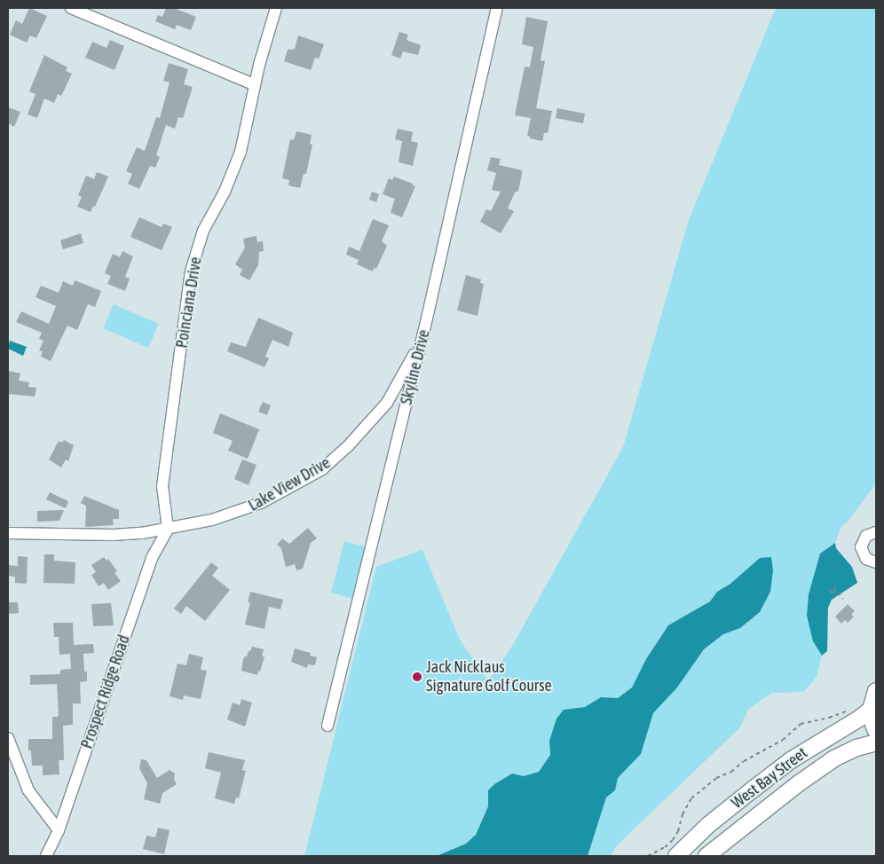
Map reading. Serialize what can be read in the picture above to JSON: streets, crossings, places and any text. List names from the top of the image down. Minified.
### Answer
{"streets":{"main road":["West Bay Street"],"street":["Poinciana Drive","Skyline Drive","Lake View Drive","Prospect Ridge Road"]},"crossings":[["Poinciana Drive","Lake View Drive"],["Poinciana Drive","Prospect Ridge Road"],["Skyline Drive","Lake View Drive"],["Lake View Drive","Prospect Ridge Road"]],"places":["Jack Nicklaus Signature Golf Course"]}
